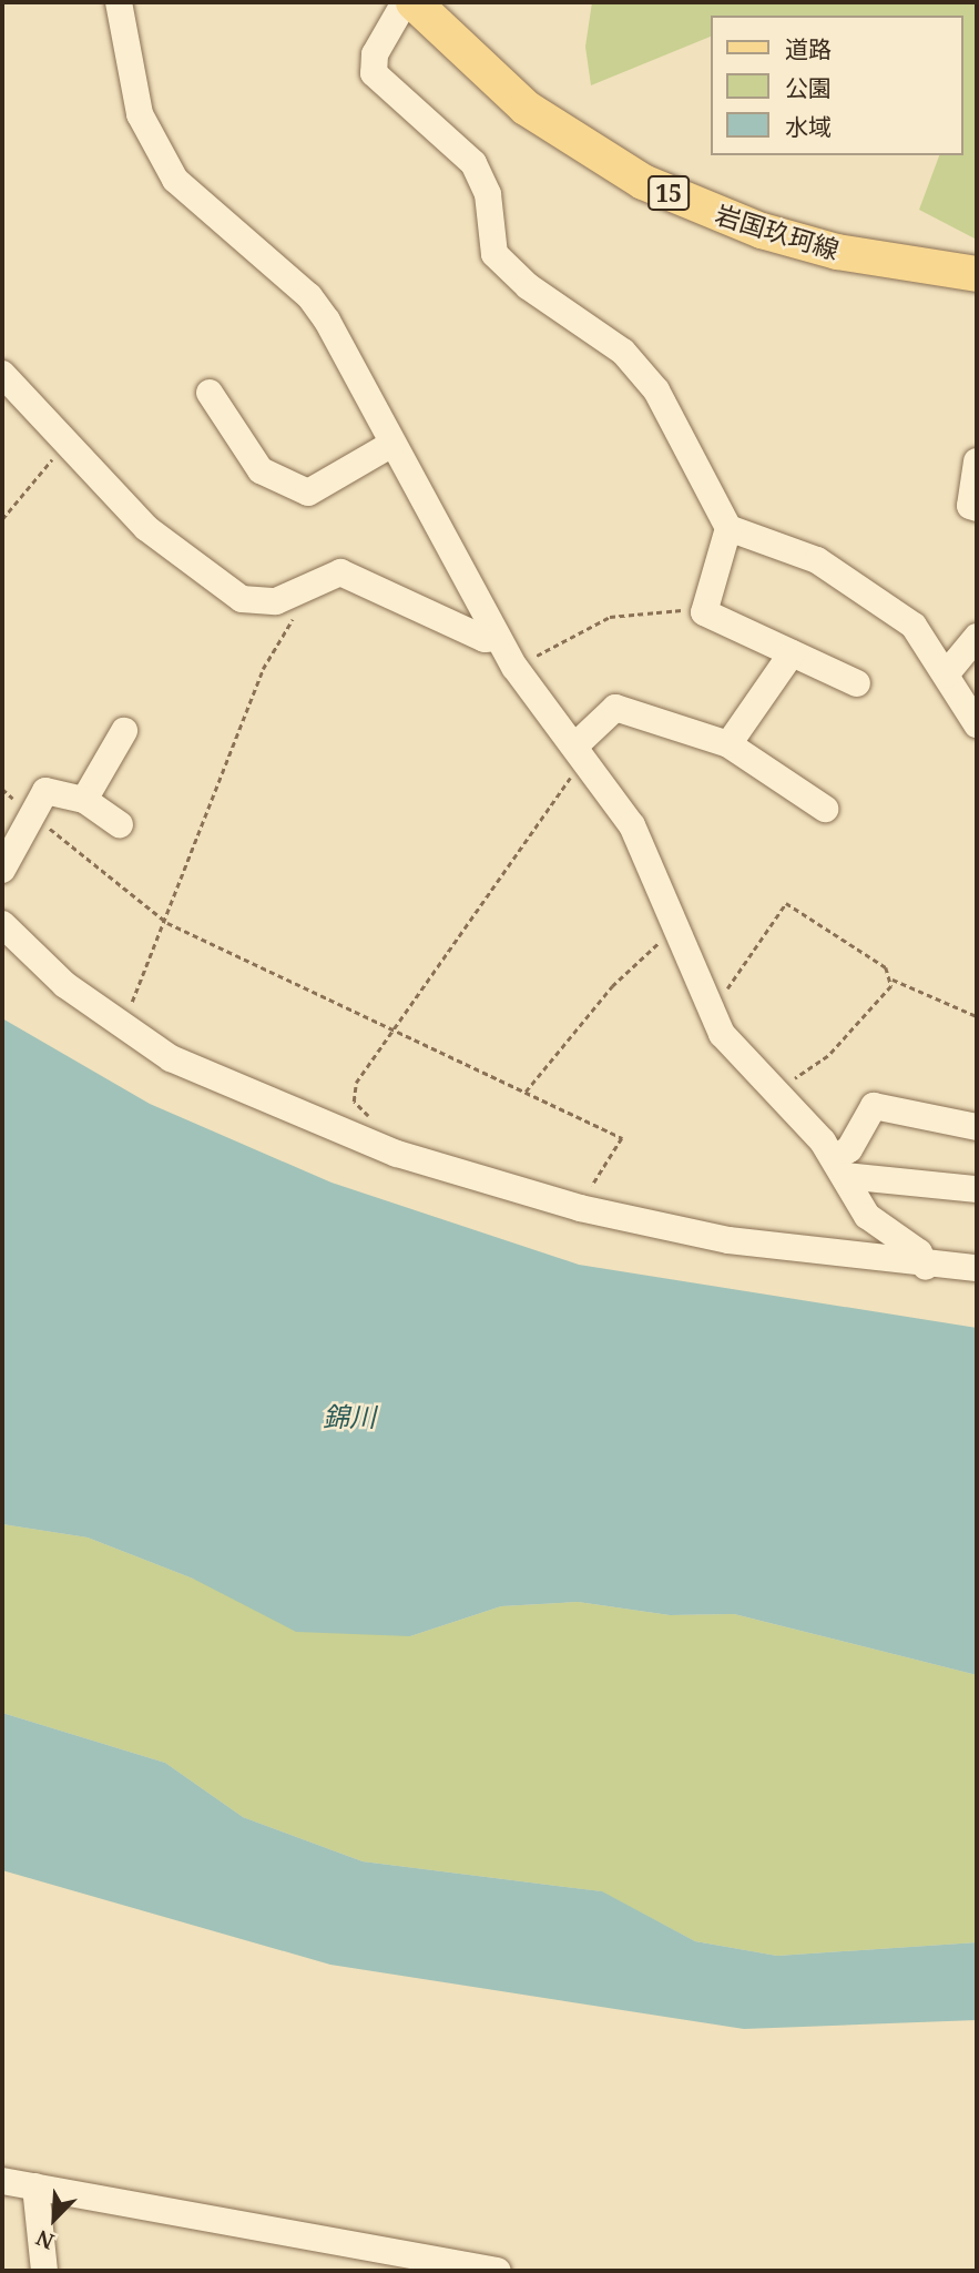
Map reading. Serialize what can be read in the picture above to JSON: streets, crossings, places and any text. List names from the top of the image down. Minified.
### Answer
{"streets":{"main road":["15","岩国玖珂線"]},"water":["錦川"],"legend":["道路","公園","水域"],"north":"bottom left"}
